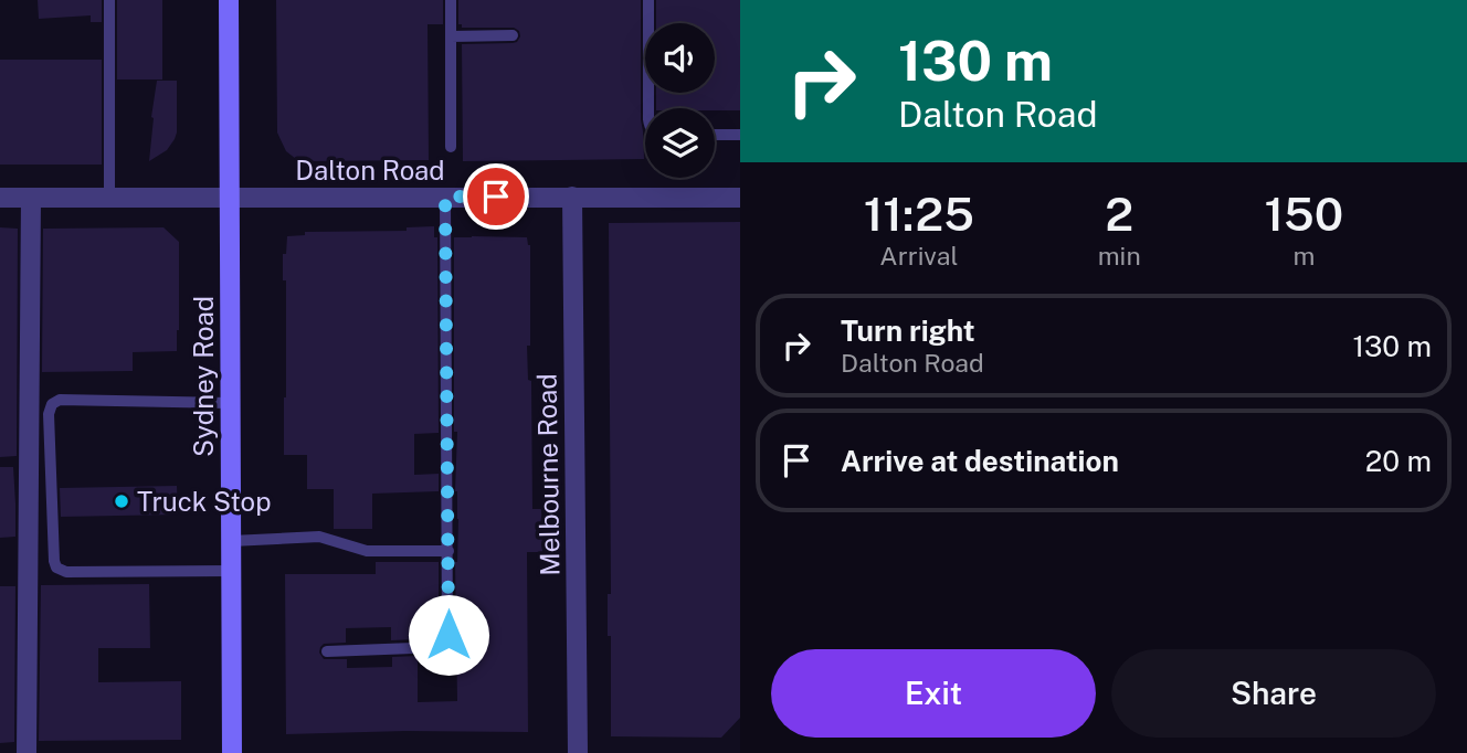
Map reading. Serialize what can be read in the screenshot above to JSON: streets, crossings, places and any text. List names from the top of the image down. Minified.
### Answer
{"streets":{"main road":["Sydney Road"],"street":["Dalton Road","Melbourne Road"]},"crossings":[["Dalton Road","Sydney Road"],["Dalton Road","Melbourne Road"]],"places":["Truck Stop"],"page":{"turn":["130 m","Dalton Road"],"eta":["11:25","Arrival","2","min","150","m"],"list":[{"name":"Turn right","note":"Dalton Road","value":"130 m"},{"name":"Arrive at destination","value":"20 m"}],"buttons":["Exit","Share"]}}
